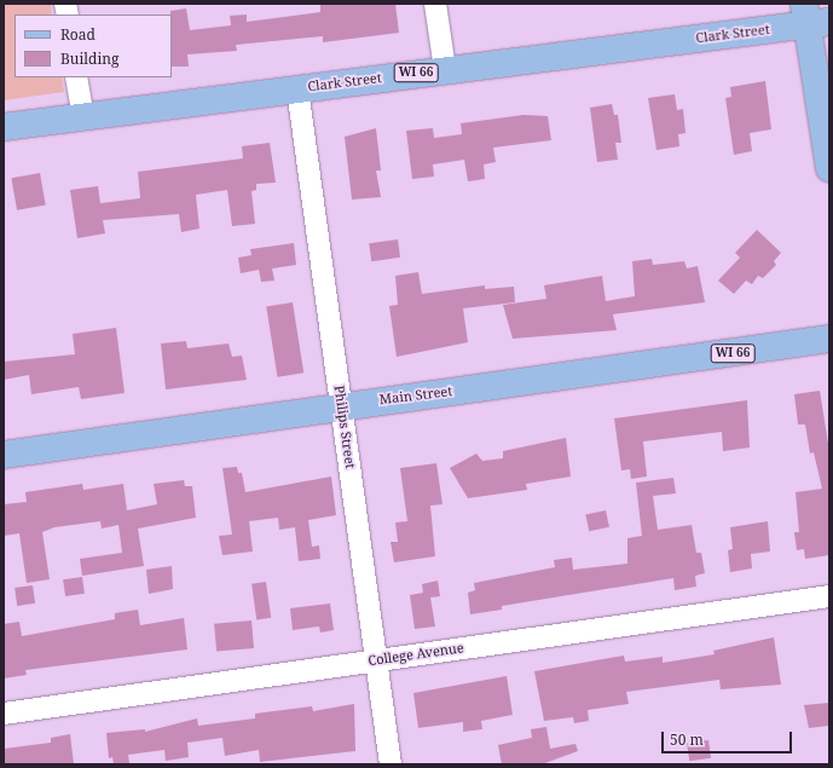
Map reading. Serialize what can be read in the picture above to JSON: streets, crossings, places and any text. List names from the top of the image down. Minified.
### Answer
{"streets":{"main road":["Clark Street","WI 66","Main Street"],"street":["Philips Street","College Avenue"]},"crossings":[["Clark Street","Philips Street"],["Main Street","Philips Street"],["Philips Street","College Avenue"]],"legend":["Road","Building"],"scale_bar":"50 m"}
